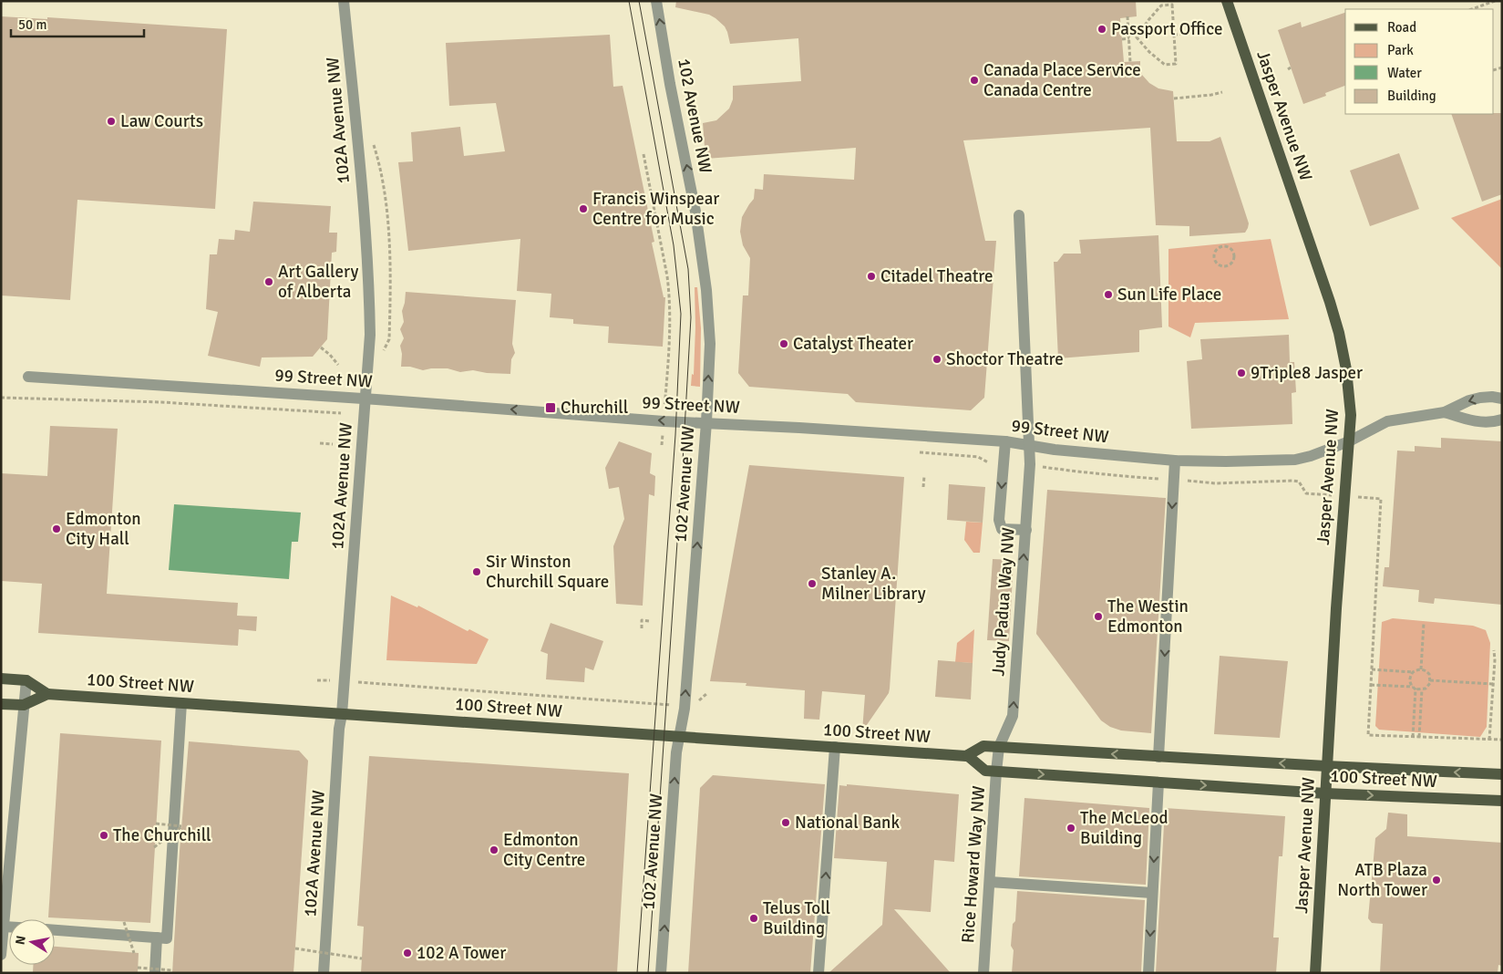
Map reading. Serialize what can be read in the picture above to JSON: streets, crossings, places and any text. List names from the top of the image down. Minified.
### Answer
{"streets":{"main road":["Jasper Avenue NW","100 Street NW"],"street":["102 Avenue NW","102A Avenue NW","99 Street NW","Judy Padua Way NW","Rice Howard Way NW"]},"crossings":[["102 Avenue NW","99 Street NW"],["102 Avenue NW","100 Street NW"],["Jasper Avenue NW","99 Street NW"],["Jasper Avenue NW","100 Street NW"],["102A Avenue NW","99 Street NW"],["102A Avenue NW","100 Street NW"],["99 Street NW","Judy Padua Way NW"],["Judy Padua Way NW","100 Street NW"],["Judy Padua Way NW","Rice Howard Way NW"],["100 Street NW","Rice Howard Way NW"]],"one_way":["102 Avenue NW","Judy Padua Way NW"],"places":{"other":["Passport Office","Canada Place Service Canada Centre","Law Courts","Francis Winspear Centre for Music","Citadel Theatre","Art Gallery of Alberta","Sun Life Place","Catalyst Theater","Shoctor Theatre","9Triple8 Jasper","Edmonton City Hall","Sir Winston Churchill Square","Stanley A. Milner Library","The Westin Edmonton","National Bank","The McLeod Building","The Churchill","Edmonton City Centre","ATB Plaza North Tower","Telus Toll Building","102 A Tower"],"transit":["Churchill"]},"legend":["Road","Park","Water","Building"],"scale_bar":"50 m","north":"left"}
